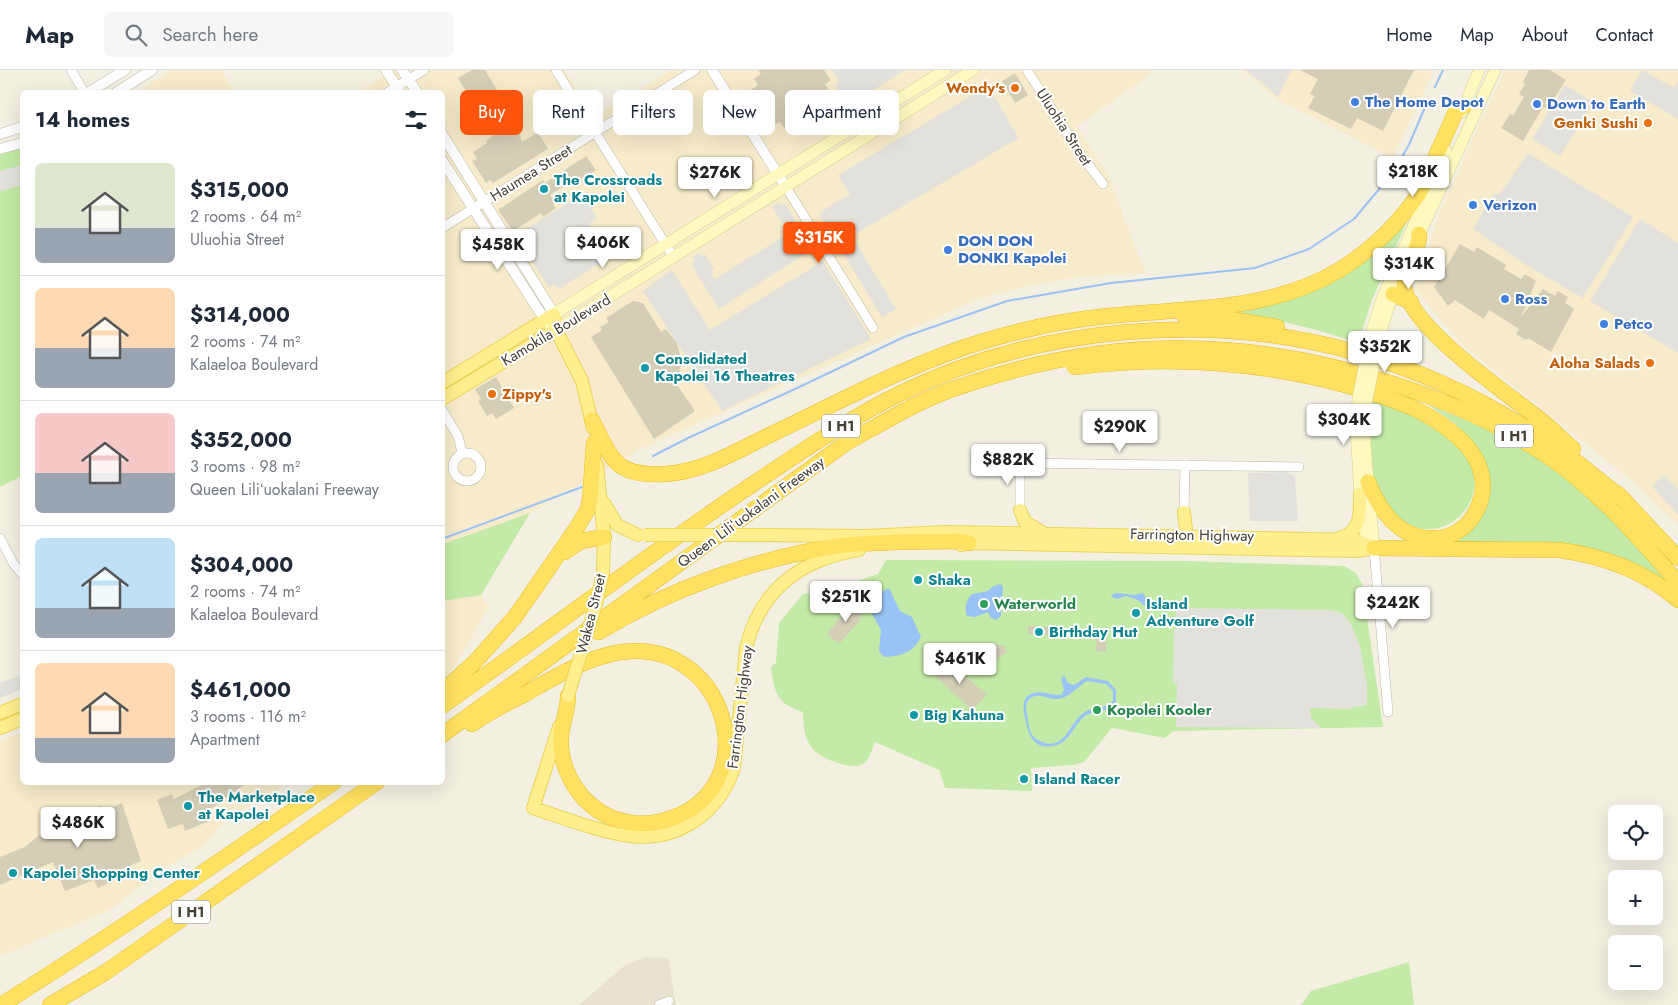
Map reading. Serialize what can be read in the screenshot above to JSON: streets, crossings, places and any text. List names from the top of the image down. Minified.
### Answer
{"streets":{"highway":["I H1","Queen Liliʻuokalani Freeway"],"main road":["Kamokila Boulevard","Farrington Highway","Wakea Street"],"street":["Uluohia Street","Haumea Street"]},"crossings":[["Haumea Street","Wakea Street"],["Kamokila Boulevard","Wakea Street"],["Farrington Highway","Wakea Street"]],"places":["Wendy's","The Home Depot","Down to Earth","Genki Sushi","The Crossroads at Kapolei","Verizon","DON DON DONKI Kapolei","Ross","Petco","Aloha Salads","Consolidated Kapolei 16 Theatres","Zippy's","Shaka","Waterworld","Island Adventure Golf","Birthday Hut","Kopolei Kooler","Big Kahuna","Island Racer","The Marketplace at Kapolei","Kapolei Shopping Center"],"page":{"header":"Map","search":"Search here","nav":["Home","Map","About","Contact"],"chip":["Buy","Rent","Filters","New","Apartment"],"heading":"14 homes","list":[{"name":"$315,000","note":"2 rooms · 64 m² · Uluohia Street"},{"name":"$314,000","note":"2 rooms · 74 m² · Kalaeloa Boulevard"},{"name":"$352,000","note":"3 rooms · 98 m² · Queen Liliʻuokalani Freeway"},{"name":"$304,000","note":"2 rooms · 74 m² · Kalaeloa Boulevard"},{"name":"$461,000","note":"3 rooms · 116 m² · Apartment"}],"price":["$218K","$276K","$315K","$406K","$458K","$314K","$352K","$304K","$290K","$882K","$251K","$242K","$461K","$486K"],"map_buttons":["+","−"]}}
